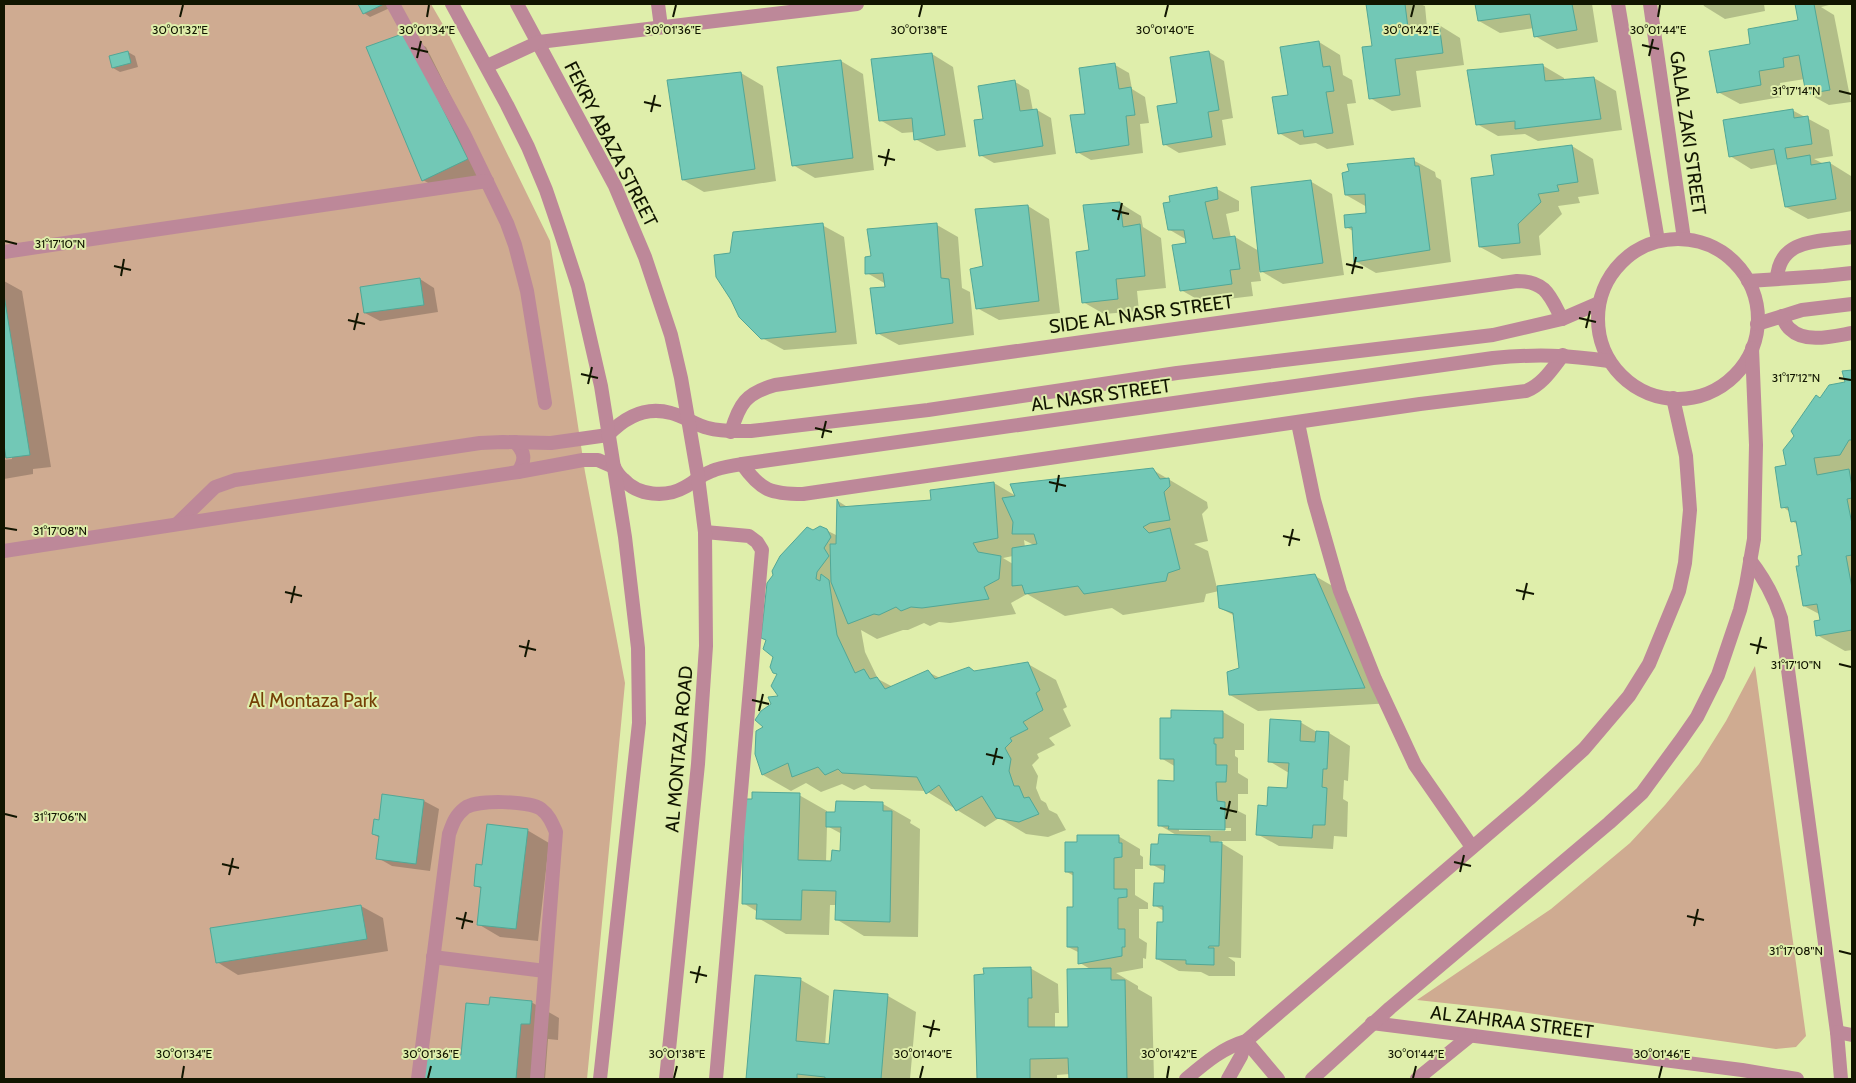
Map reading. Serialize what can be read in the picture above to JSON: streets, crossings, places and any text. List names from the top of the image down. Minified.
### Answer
{"streets":{"street":["GALAL ZAKI STREET","FEKRY ABAZA STREET","SIDE AL NASR STREET","AL NASR STREET","AL MONTAZA ROAD","AL ZAHRAA STREET"]},"crossings":[["GALAL ZAKI STREET","AL NASR STREET"],["FEKRY ABAZA STREET","AL NASR STREET"],["FEKRY ABAZA STREET","AL MONTAZA ROAD"],["SIDE AL NASR STREET","AL NASR STREET"],["AL NASR STREET","AL MONTAZA ROAD"]],"parks":["Al Montaza Park"],"coordinates":["30°01'32\"E","30°01'34\"E","30°01'36\"E","30°01'38\"E","30°01'40\"E","30°01'42\"E","30°01'44\"E","31°17'14\"N","31°17'10\"N","31°17'12\"N","31°17'08\"N","31°17'06\"N","30°01'46\"E"]}
